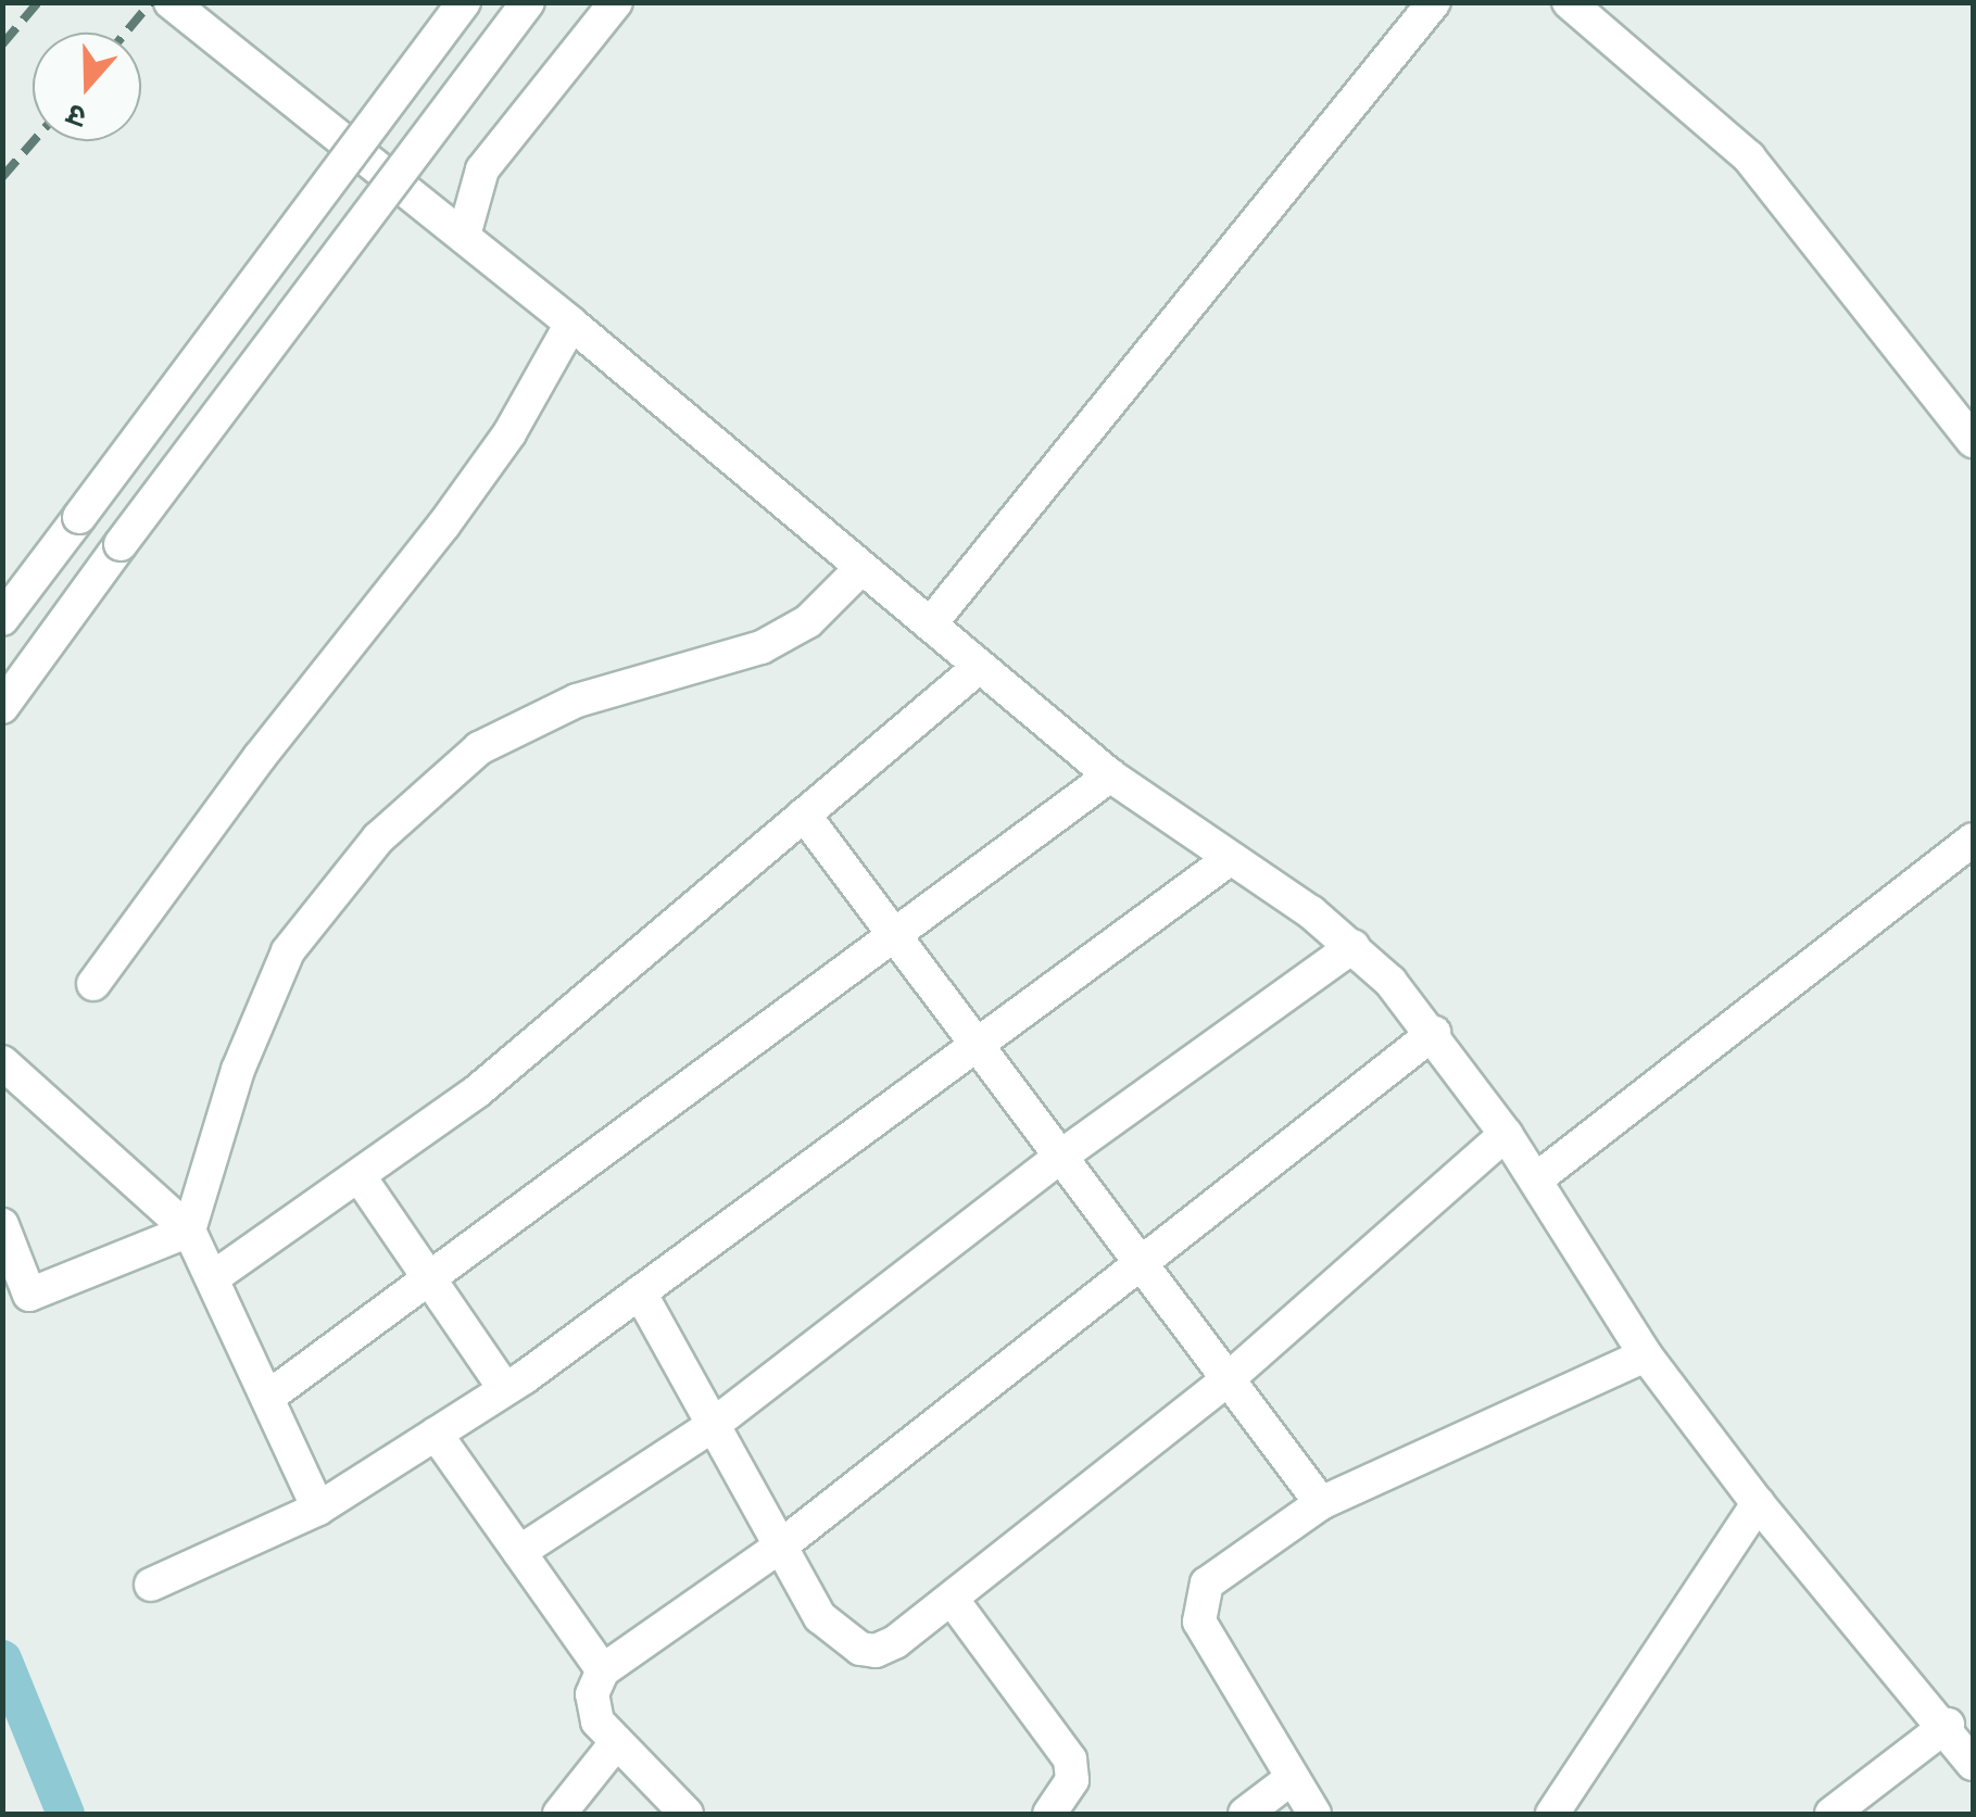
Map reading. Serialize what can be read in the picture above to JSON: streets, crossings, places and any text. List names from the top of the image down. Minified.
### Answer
{"north":"bottom"}
